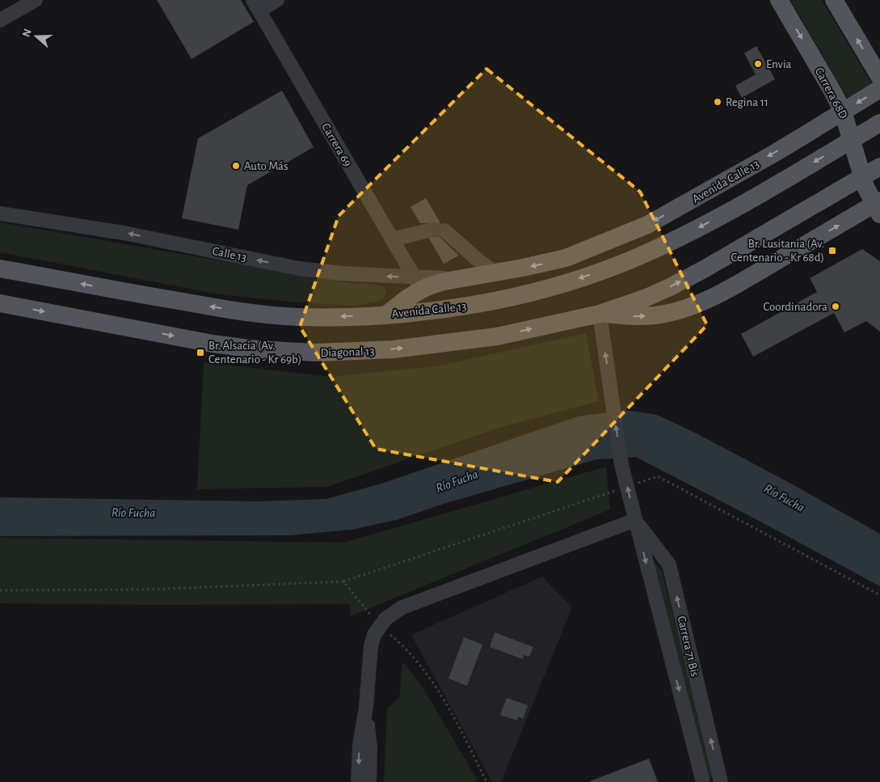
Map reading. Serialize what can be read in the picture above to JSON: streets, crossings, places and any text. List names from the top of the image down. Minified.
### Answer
{"streets":{"main road":["Carrera 68D","Avenida Calle 13","Diagonal 13"],"street":["Carrera 69","Calle 13","Carrera 71 Bis"]},"crossings":[["Carrera 68D","Avenida Calle 13"],["Carrera 69","Avenida Calle 13"],["Carrera 69","Calle 13"],["Avenida Calle 13","Calle 13"],["Diagonal 13","Carrera 71 Bis"]],"one_way":["Calle 13"],"water":["Río Fucha"],"places":{"other":["Envia","Regina 11","Auto Más","Coordinadora"],"transit":["Br. Lusitania (Av. Centenario - Kr 68d)","Br. Alsacia (Av. Centenario - Kr 69b)"]},"north":"left"}
